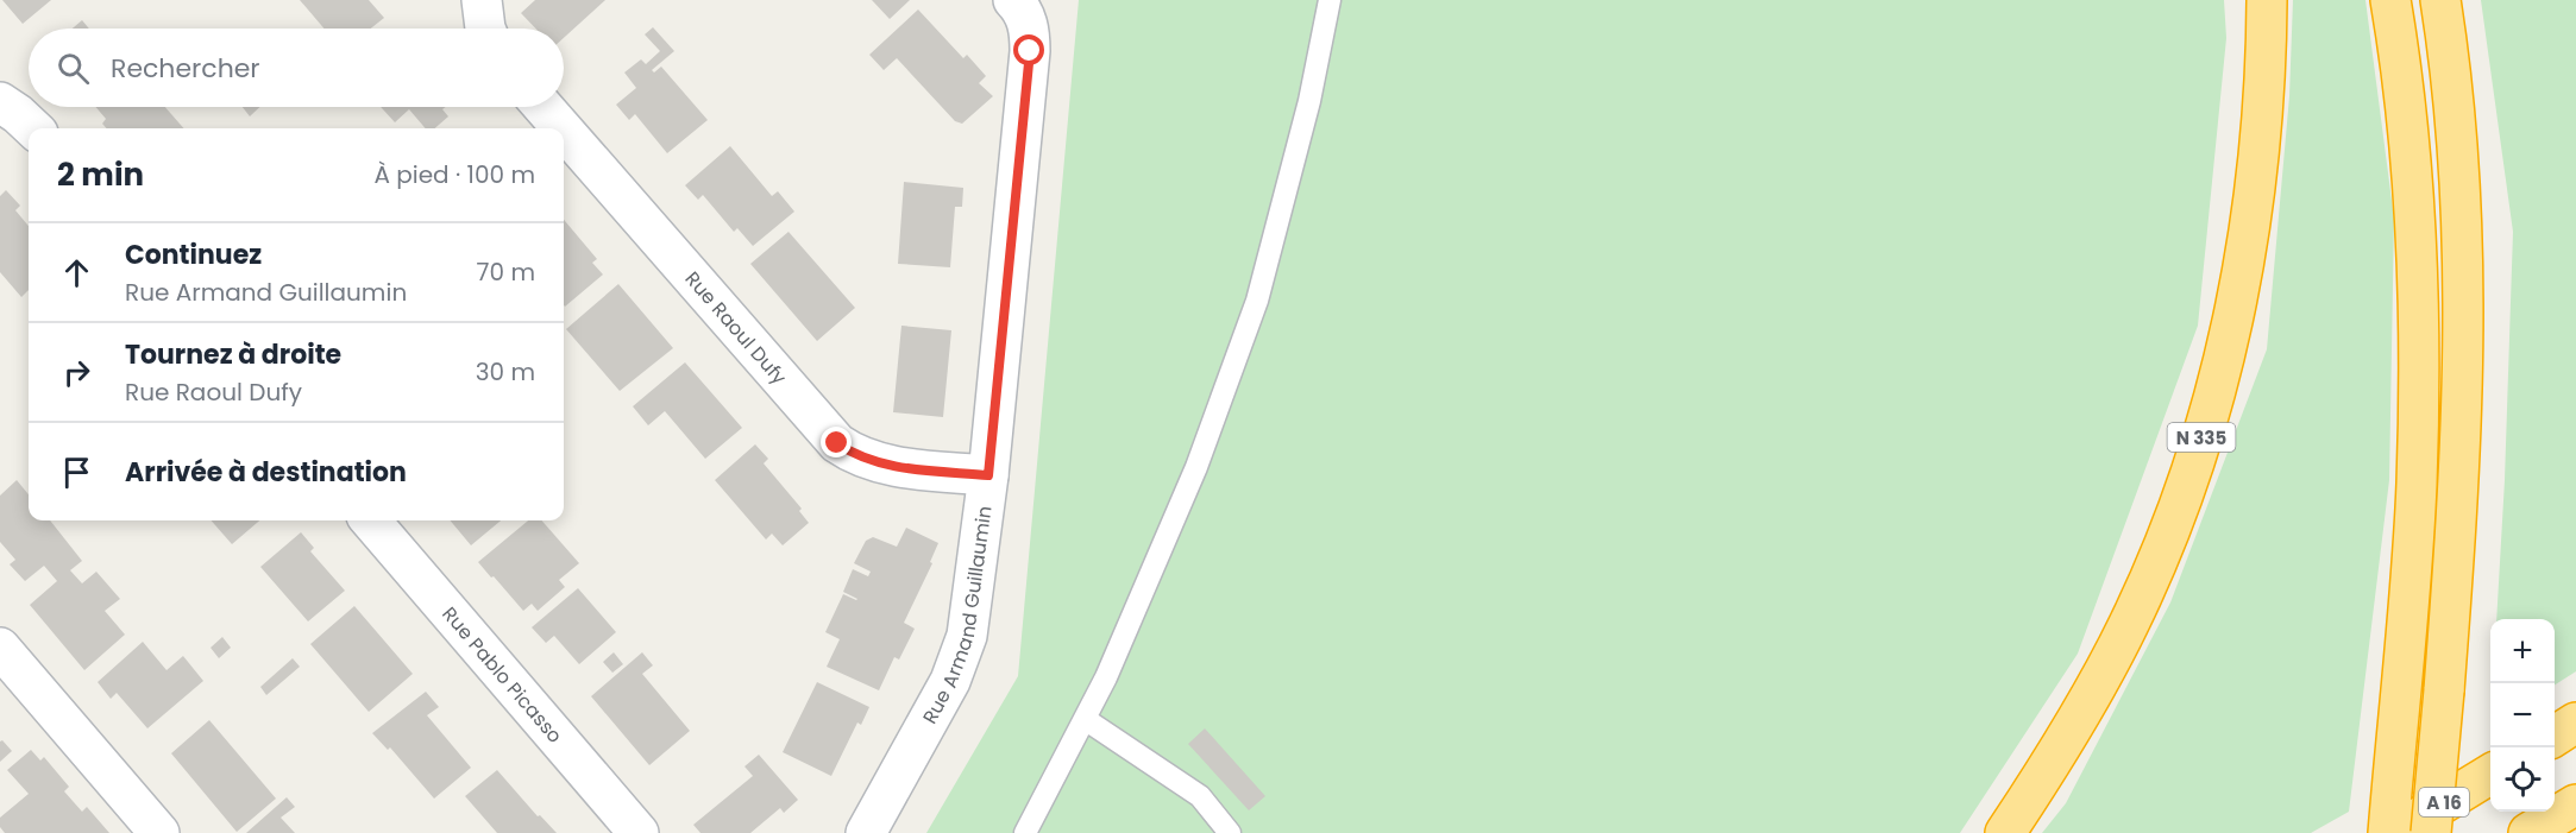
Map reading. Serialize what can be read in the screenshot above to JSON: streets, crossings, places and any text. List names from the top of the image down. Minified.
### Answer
{"streets":{"highway":["N 335","A 16"],"street":["Rue Raoul Dufy","Rue Armand Guillaumin","Rue Pablo Picasso"]},"crossings":[["Rue Raoul Dufy","Rue Armand Guillaumin"]],"page":{"search":"Rechercher","heading":["2 min","À pied · 100 m"],"list":[["Continuez","Rue Armand Guillaumin","70 m"],["Tournez à droite","Rue Raoul Dufy","30 m"],"Arrivée à destination"],"map_buttons":["+","−"]}}
